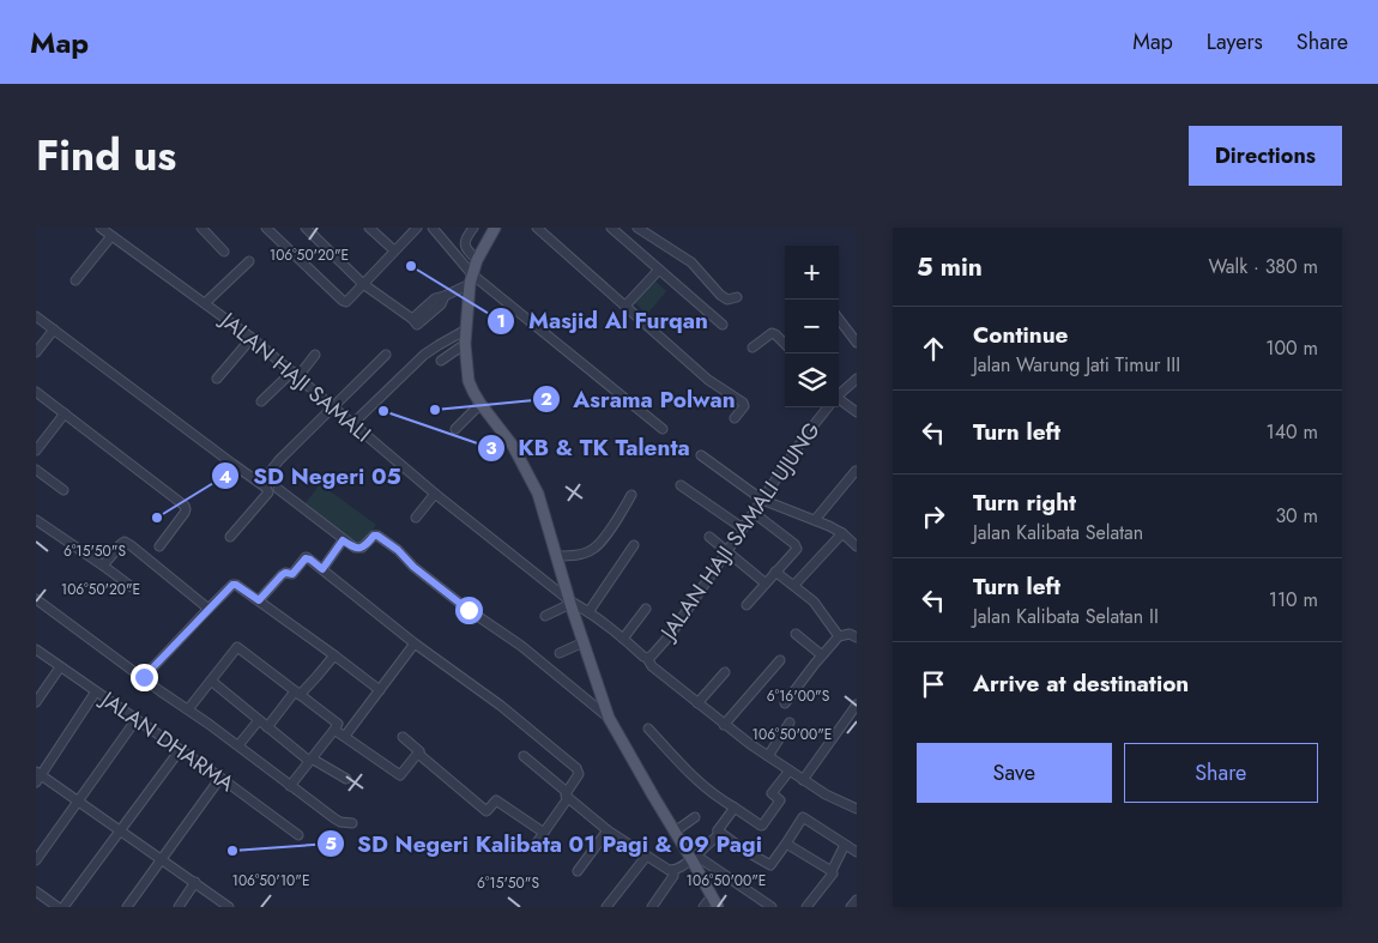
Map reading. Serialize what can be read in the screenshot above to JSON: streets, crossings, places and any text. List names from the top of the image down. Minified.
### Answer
{"streets":{"street":["JALAN HAJI SAMALI","JALAN HAJI SAMALI UJUNG","JALAN DHARMA"]},"crossings":[["JALAN HAJI SAMALI","JALAN HAJI SAMALI UJUNG"]],"places":["Masjid Al Furqan","Asrama Polwan","KB & TK Talenta","SD Negeri 05","SD Negeri Kalibata 01 Pagi & 09 Pagi"],"page":{"header":"Map","nav":["Map","Layers","Share"],"title":"Find us","buttons":["Directions",["Save","Share"]],"heading":["5 min","Walk · 380 m"],"map_buttons":["+","−"],"list":[["Continue","Jalan Warung Jati Timur III","100 m"],["Turn left","140 m"],["Turn right","Jalan Kalibata Selatan","30 m"],["Turn left","Jalan Kalibata Selatan II","110 m"],"Arrive at destination"]},"coordinates":["106°50'20\"E","6°15'50\"S","6°16'00\"S","106°50'00\"E","106°50'10\"E"]}
